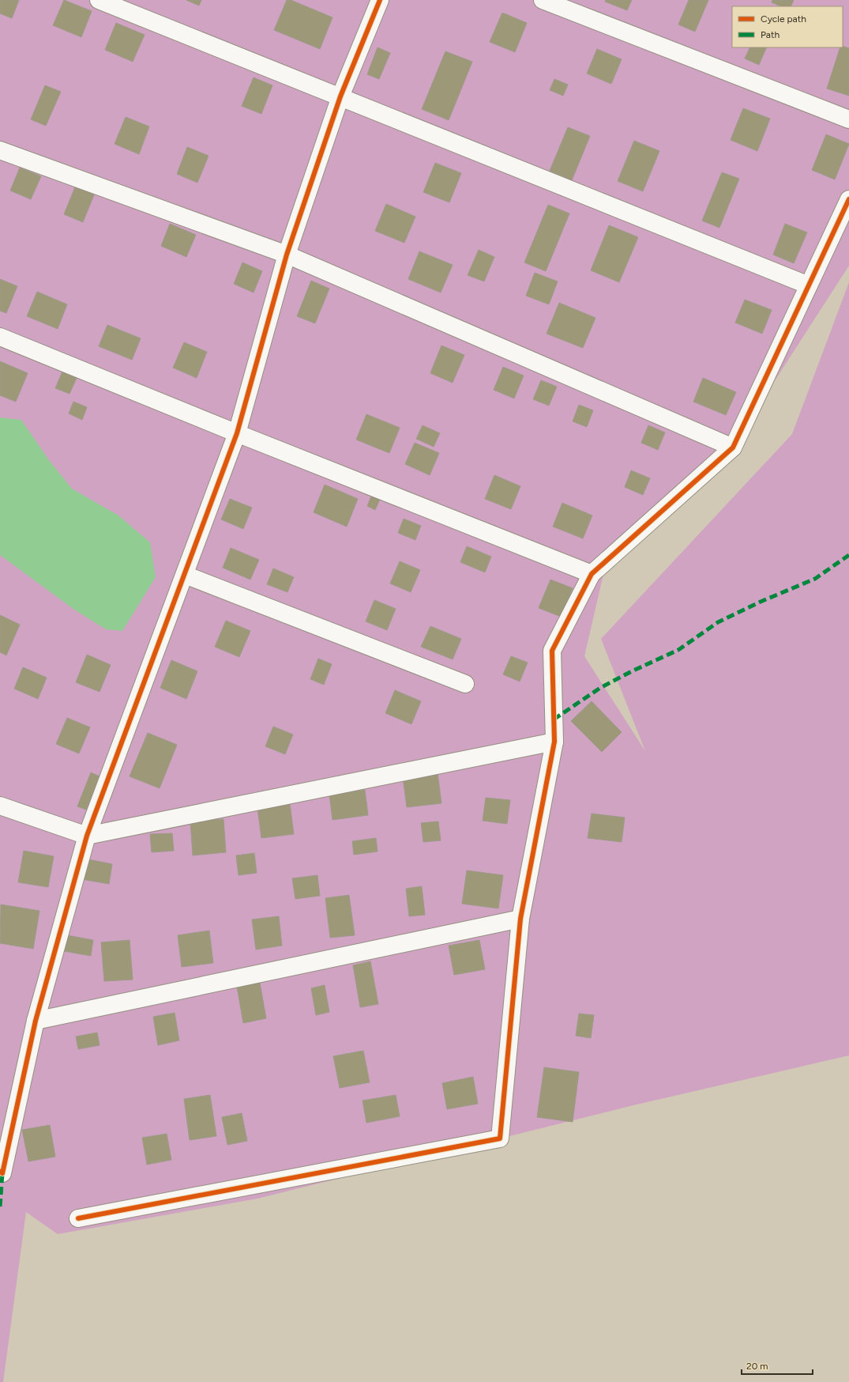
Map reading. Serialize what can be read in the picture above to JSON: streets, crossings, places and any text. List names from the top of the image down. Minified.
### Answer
{"legend":["Cycle path","Path"],"scale_bar":"20 m"}
